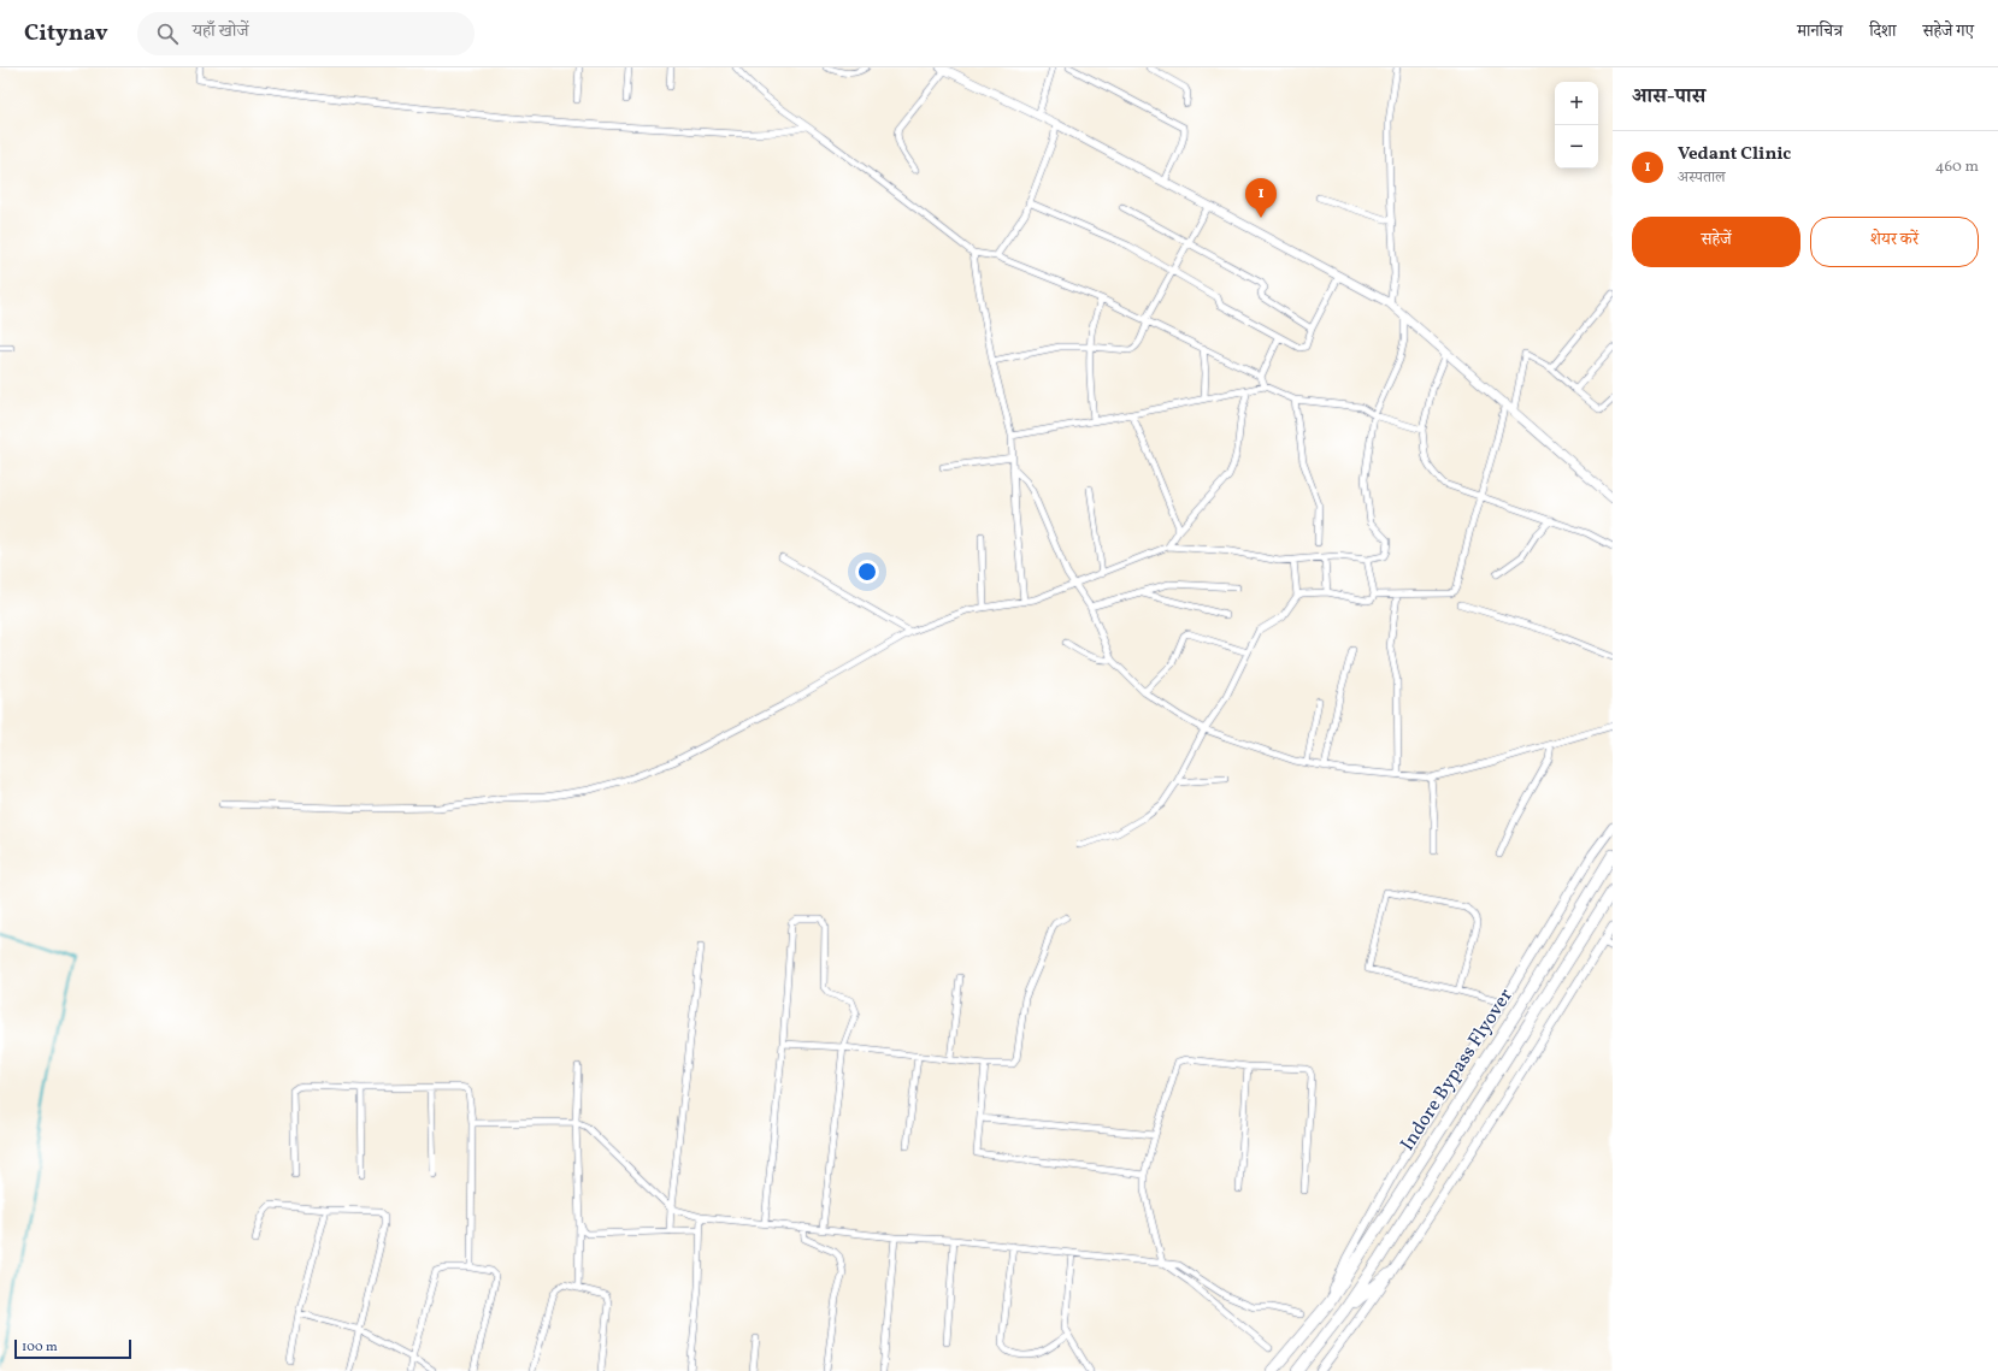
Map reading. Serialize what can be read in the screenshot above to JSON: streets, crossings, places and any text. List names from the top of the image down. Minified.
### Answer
{"streets":{"highway":["Indore Bypass Flyover"]},"scale_bar":"100 m","page":{"header":"Citynav","search":"यहाँ खोजें","nav":["मानचित्र","दिशा","सहेजे गए"],"heading":"आस-पास","map_buttons":["+","−"],"list":[{"mark":"1","name":"Vedant Clinic","note":"अस्पताल","value":"460 m"}],"pins":"1","buttons":["सहेजें","शेयर करें"],"scale":"100 m"}}
